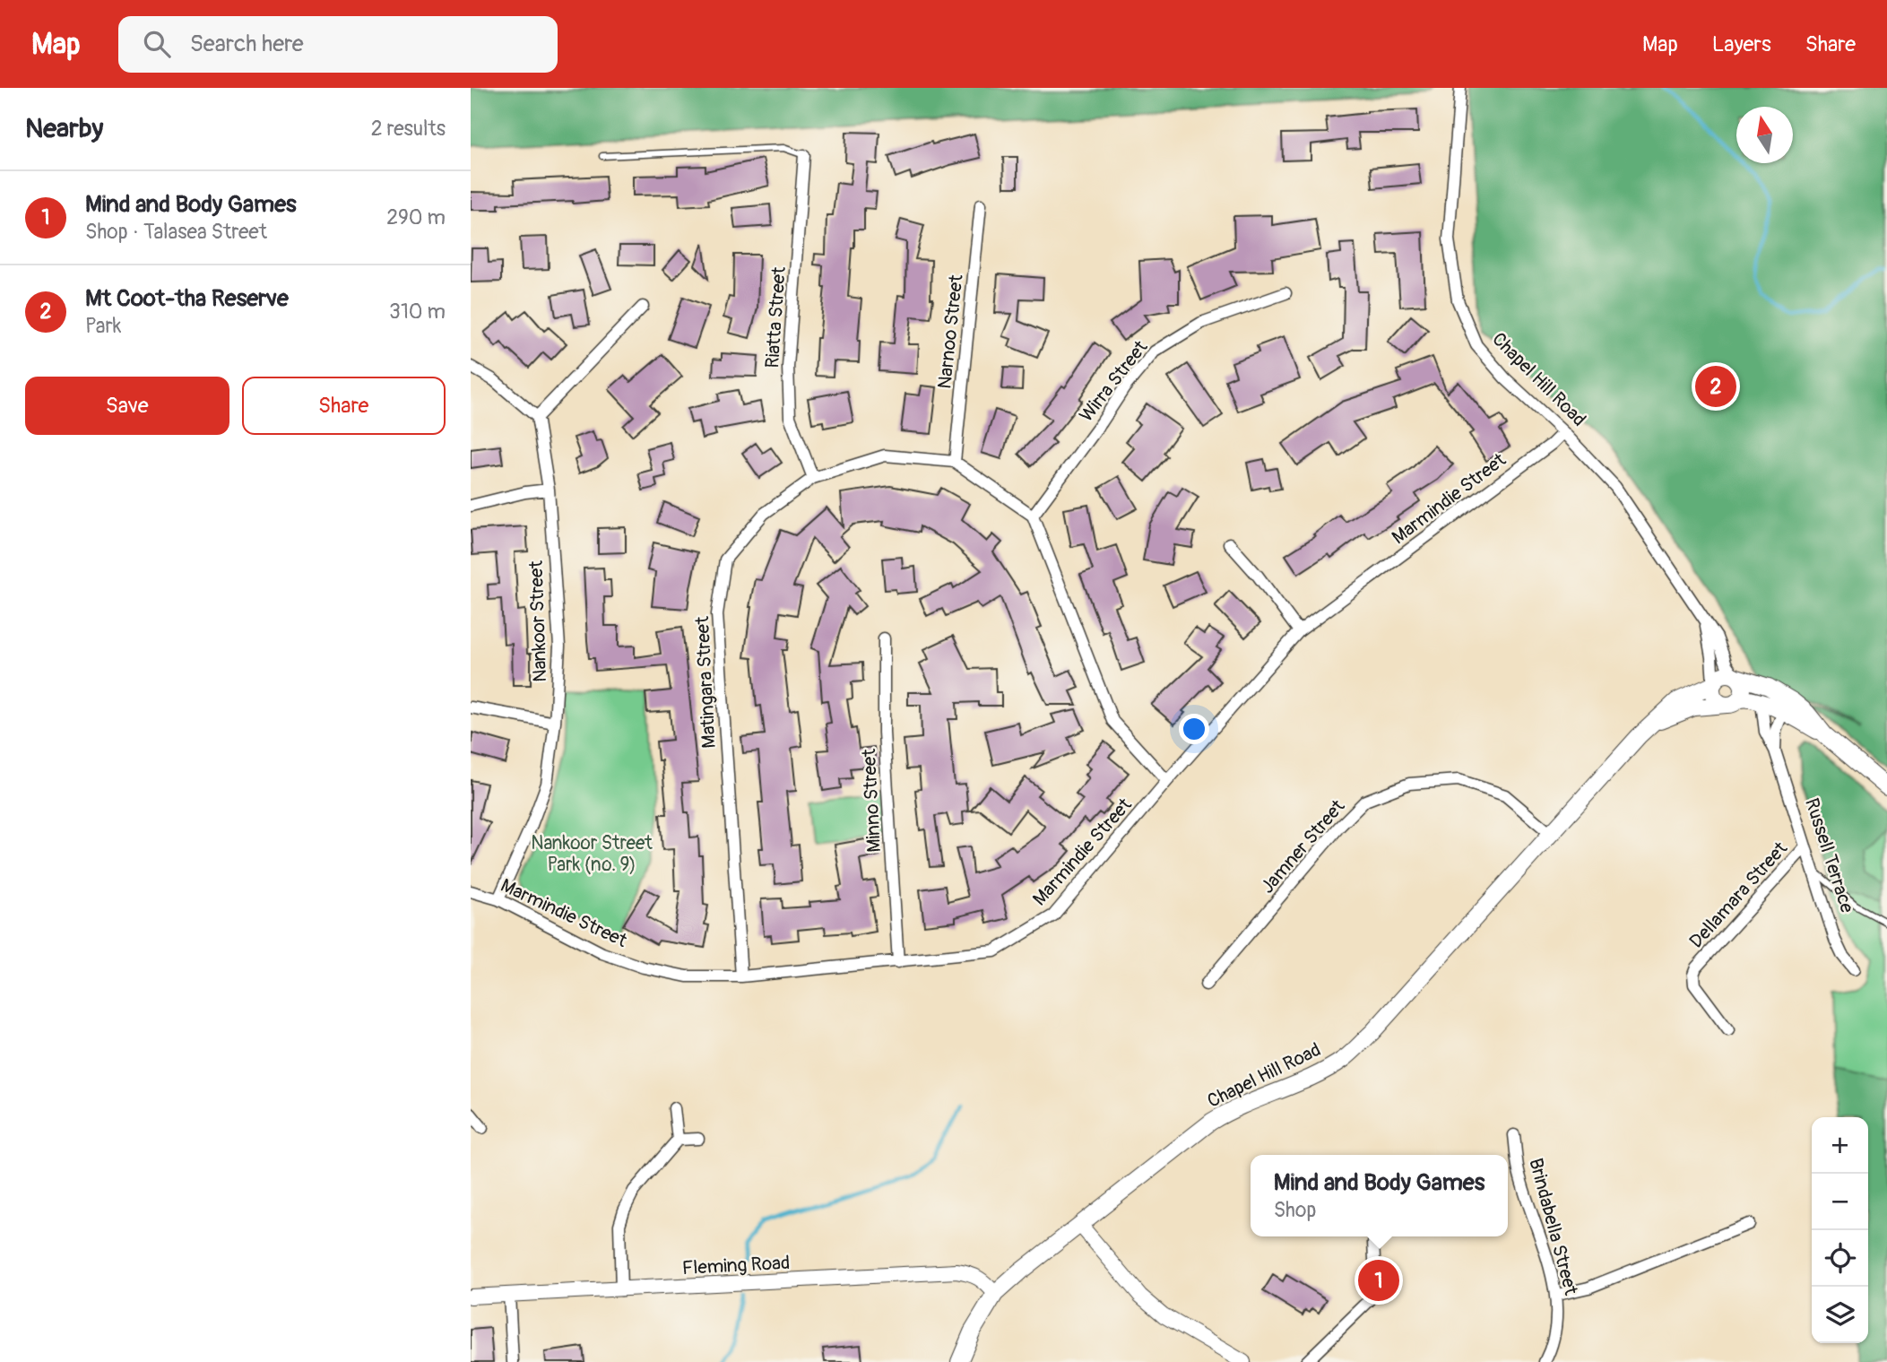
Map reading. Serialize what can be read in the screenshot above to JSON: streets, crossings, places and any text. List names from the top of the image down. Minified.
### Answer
{"streets":{"main road":["Chapel Hill Road"],"street":["Riatta Street","Narnoo Street","Wirra Street","Marmindie Street","Nankoor Street","Matingara Street","Minno Street","Jamner Street","Russell Terrace","Dellamara Street","Brindabella Street","Fleming Road"]},"crossings":[["Riatta Street","Matingara Street"],["Narnoo Street","Matingara Street"],["Chapel Hill Road","Marmindie Street"],["Chapel Hill Road","Jamner Street"],["Chapel Hill Road","Fleming Road"],["Wirra Street","Matingara Street"],["Marmindie Street","Nankoor Street"],["Marmindie Street","Matingara Street"],["Marmindie Street","Minno Street"],["Russell Terrace","Dellamara Street"]],"parks":["Nankoor Street Park (no. 9)"],"north":"top","page":{"header":"Map","search":"Search here","nav":["Map","Layers","Share"],"heading":["Nearby","2 results"],"list":[{"mark":"1","name":"Mind and Body Games","note":"Shop · Talasea Street","value":"290 m"},{"mark":"2","name":"Mt Coot-tha Reserve","note":"Park","value":"310 m"}],"buttons":["Save","Share"],"pins":["2","1"],"map_buttons":["+","−"],"popup":["Mind and Body Games","Shop"]}}
